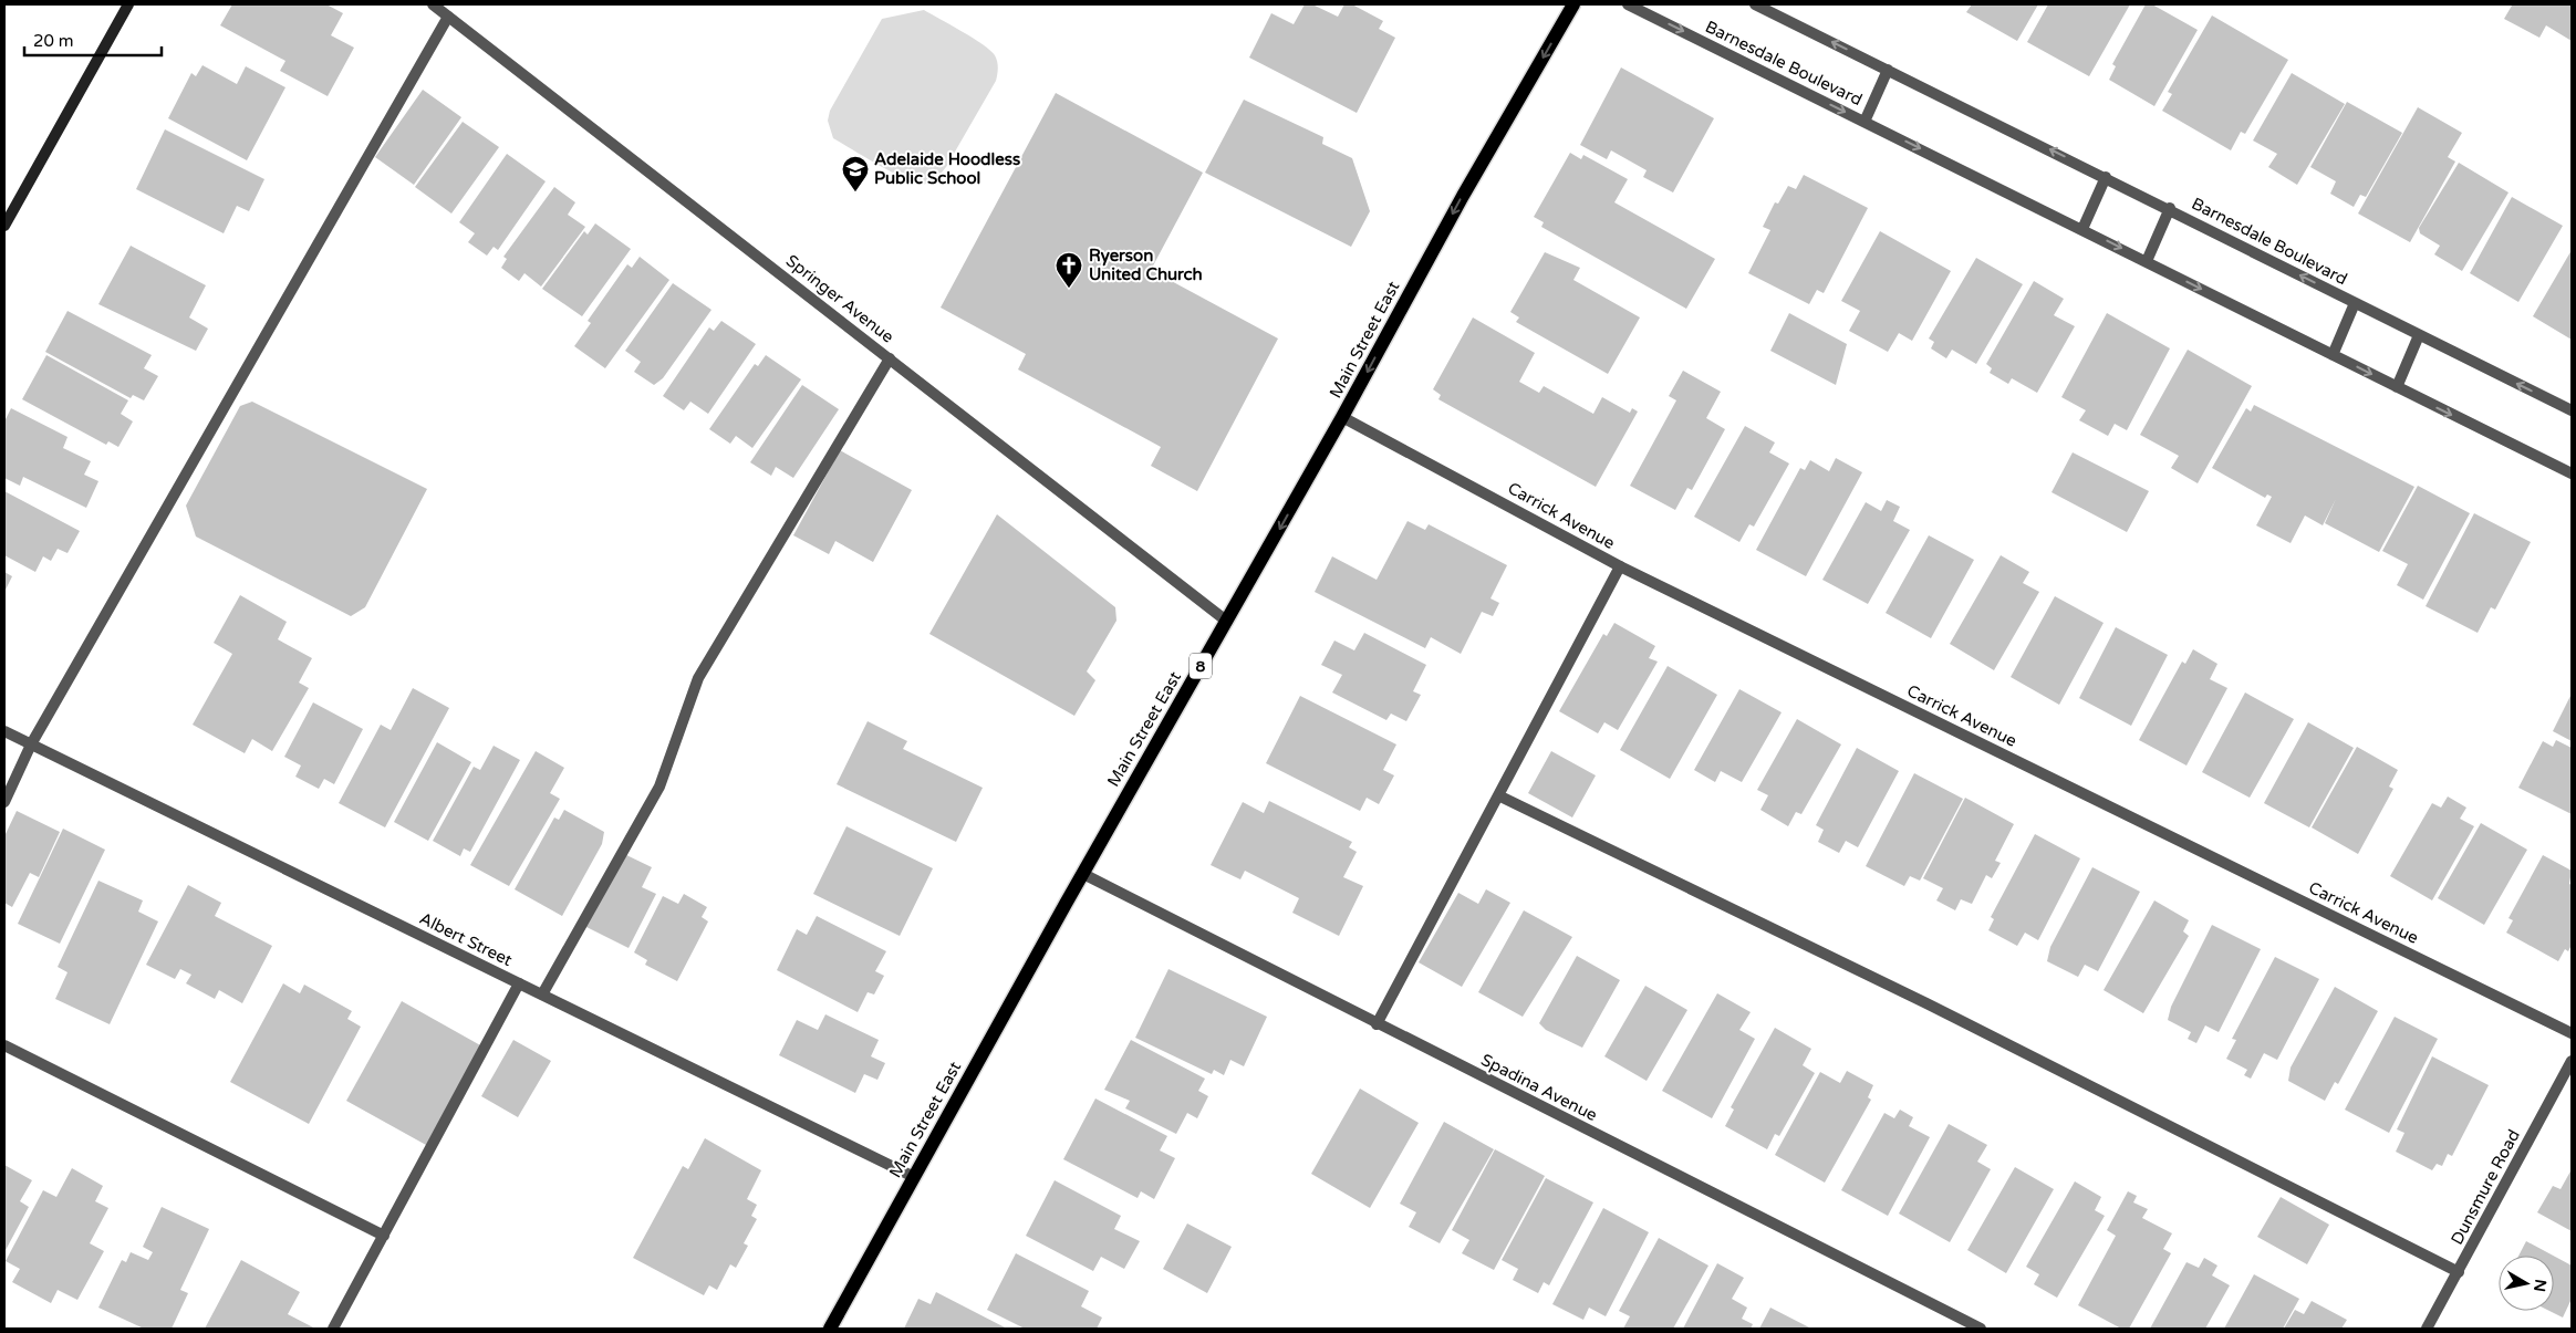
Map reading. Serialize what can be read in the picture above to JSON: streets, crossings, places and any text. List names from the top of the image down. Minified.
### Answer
{"streets":{"main road":["Main Street East","8"],"street":["Barnesdale Boulevard","Springer Avenue","Carrick Avenue","Albert Street","Spadina Avenue","Dunsmure Road"]},"crossings":[["Springer Avenue","Main Street East"],["Main Street East","Carrick Avenue"],["Main Street East","Albert Street"],["Main Street East","Spadina Avenue"]],"one_way":["Main Street East"],"places":{"school or university":["Adelaide Hoodless Public School"],"church":["Ryerson United Church"]},"scale_bar":"20 m","north":"right"}
